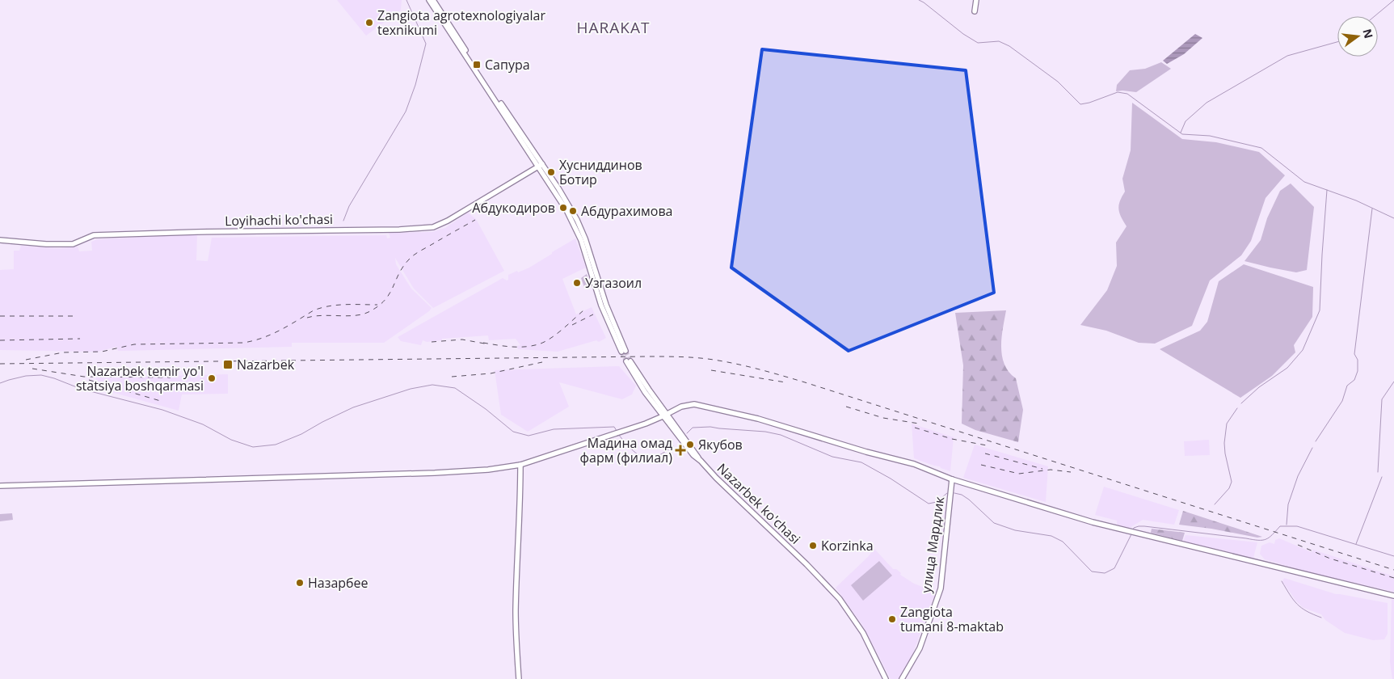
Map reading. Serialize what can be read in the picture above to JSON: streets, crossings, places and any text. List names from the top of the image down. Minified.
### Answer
{"streets":{"main road":["Loyihachi ko'chasi","Nazarbek ko'chasi","улица Мардлик"]},"districts":["HARAKAT"],"places":{"other":["Zangiota agrotexnologiyalar texnikumi","Хусниддинов Ботир","Абдукодиров","Абдурахимова","Узгазоил","Nazarbek temir yo'l statsiya boshqarmasi","Якубов","Korzinka","Назарбее","Zangiota tumani 8-maktab"],"transit":["Сапура","Nazarbek"],"health":["Мадина омад фарм (филиал)"]},"north":"right"}
